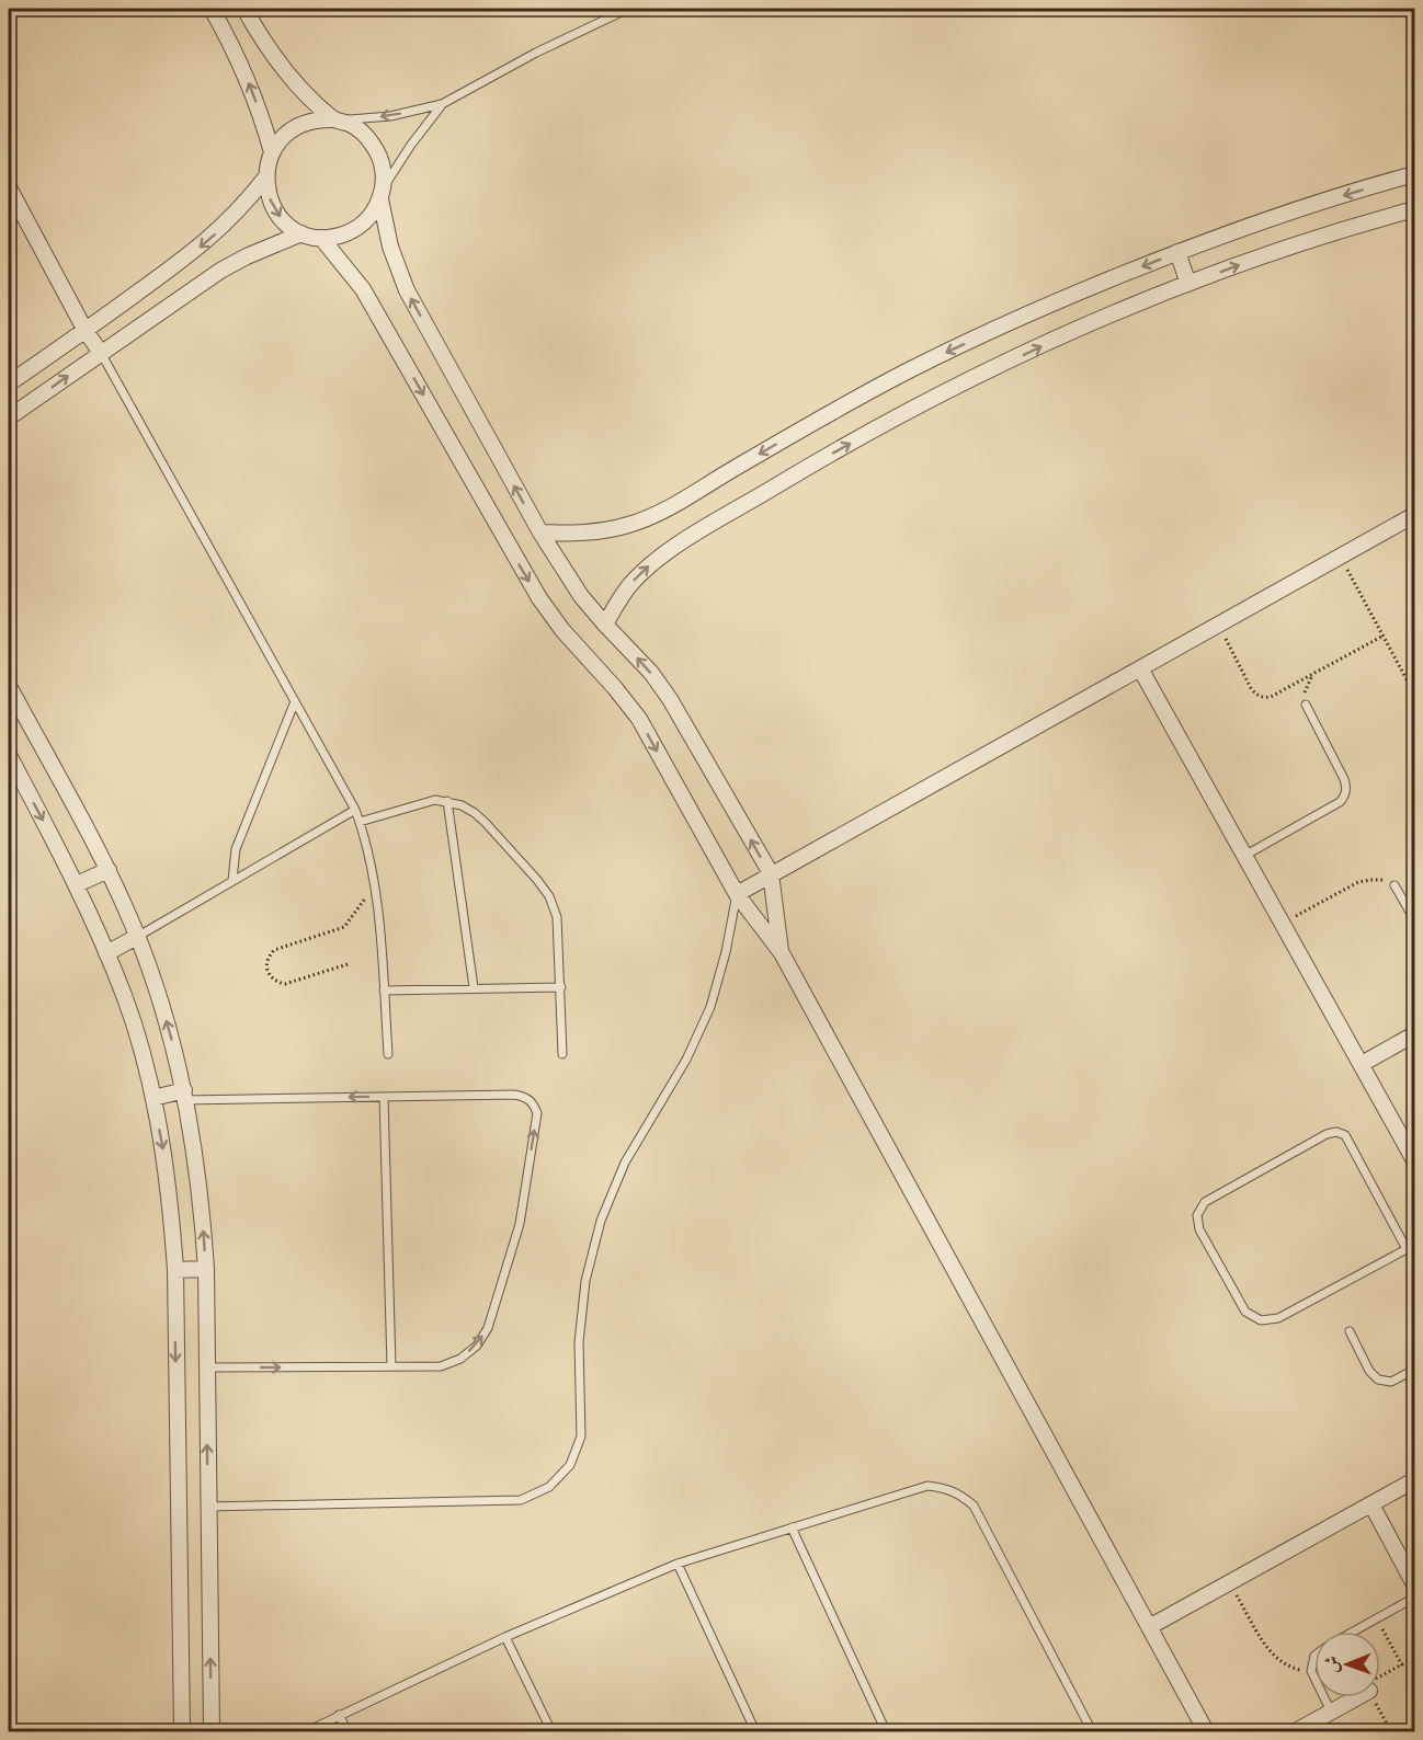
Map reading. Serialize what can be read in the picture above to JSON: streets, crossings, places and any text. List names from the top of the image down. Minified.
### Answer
{"north":"left"}
